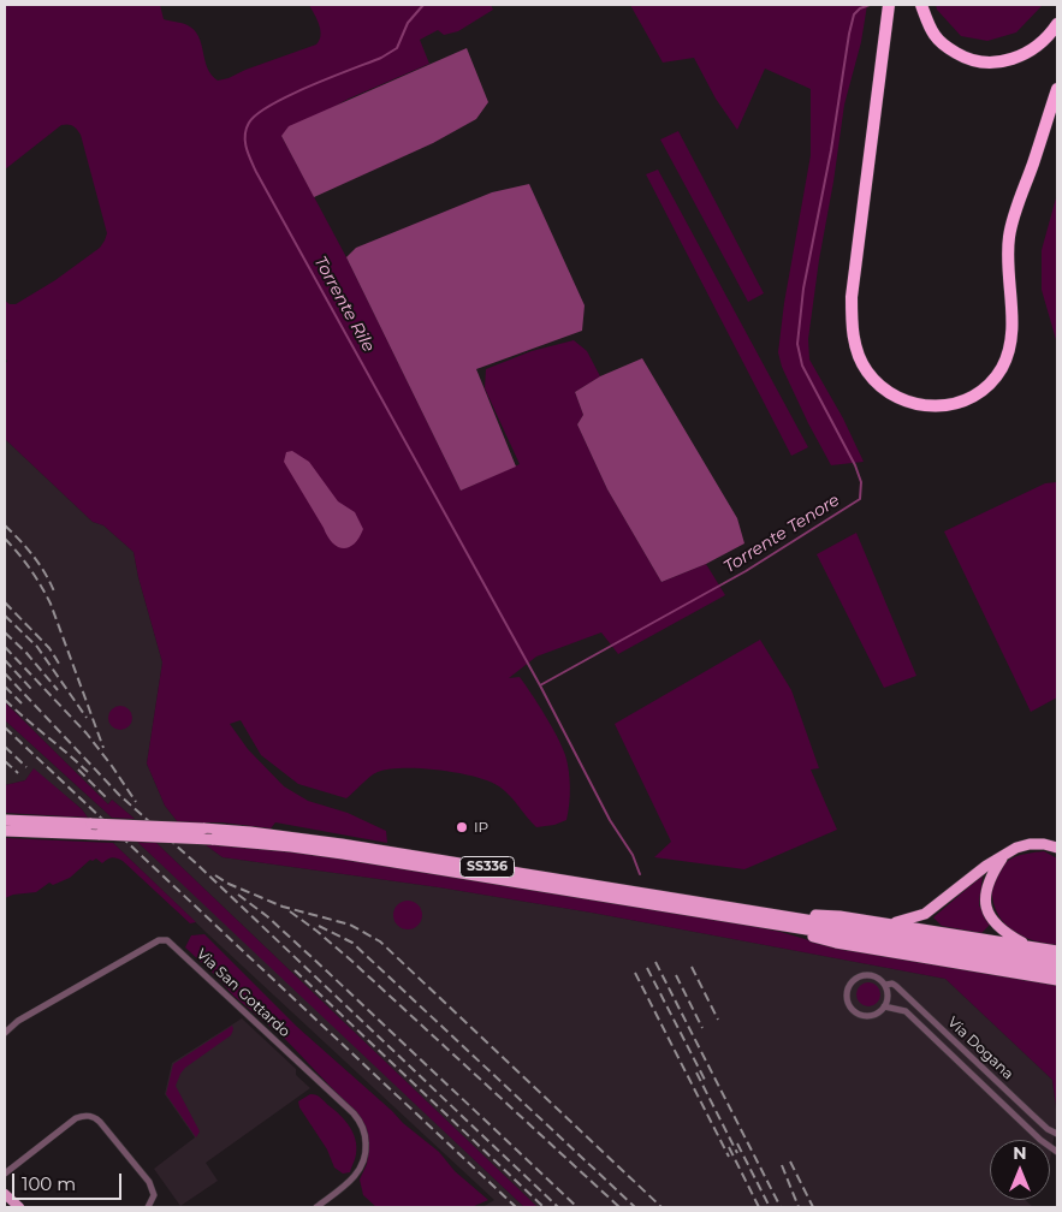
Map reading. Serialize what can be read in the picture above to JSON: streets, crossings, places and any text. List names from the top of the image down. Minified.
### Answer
{"streets":{"highway":["SS336"],"street":["Via San Gottardo","Via Dogana"]},"water":["Torrente Rile","Torrente Tenore"],"places":["IP"],"scale_bar":"100 m","north":"top"}
